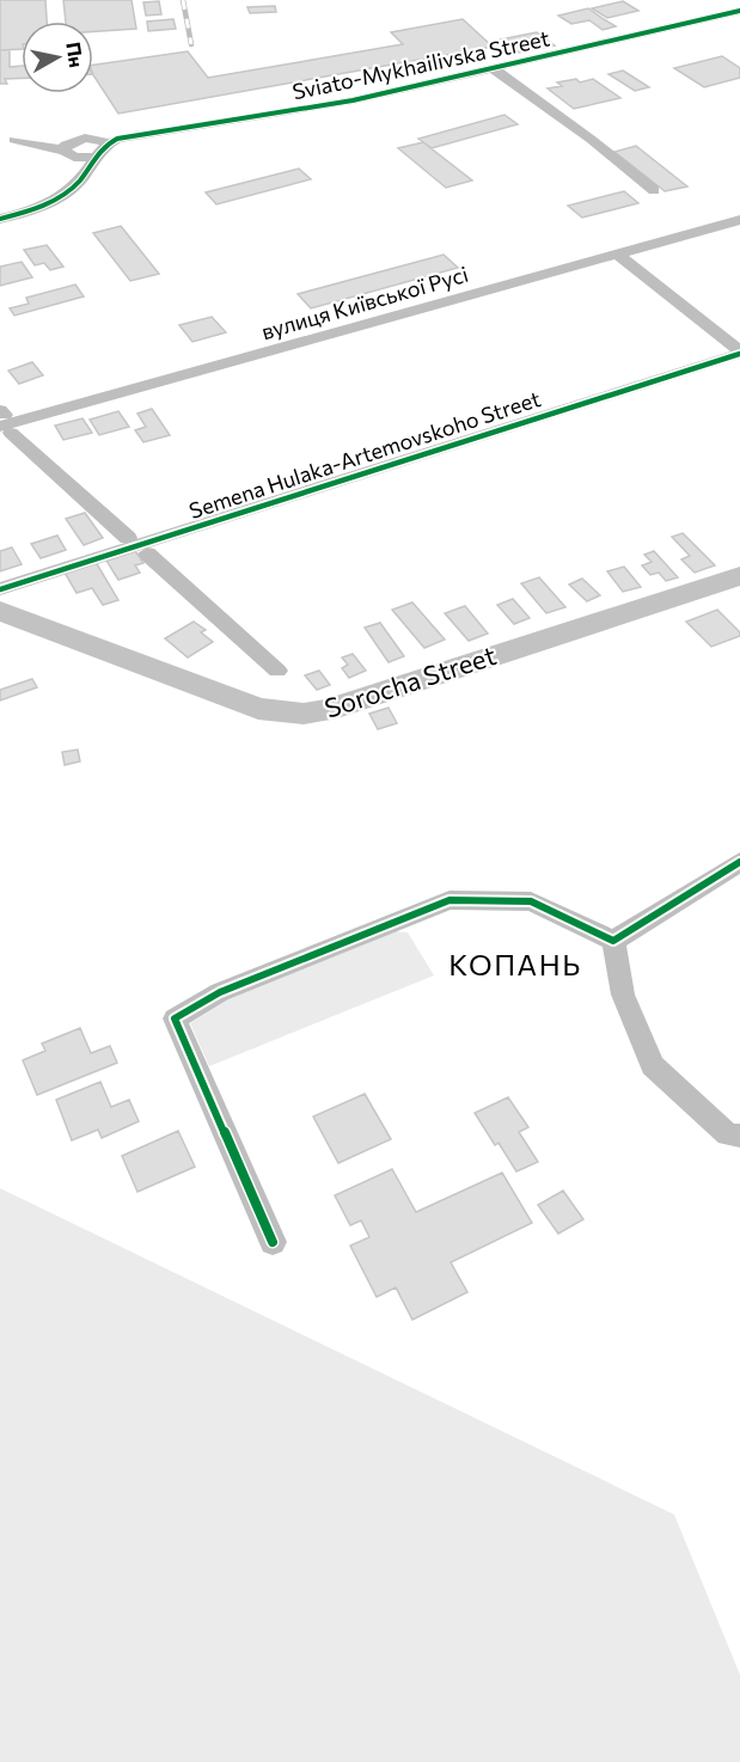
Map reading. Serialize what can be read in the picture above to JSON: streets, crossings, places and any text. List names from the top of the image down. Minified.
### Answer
{"streets":{"main road":["Sorocha Street"],"street":["Sviato-Mykhailivska Street","вулиця Київської Русі","Semena Hulaka-Artemovskoho Street"]},"districts":["КОПАНЬ"],"north":"right"}
